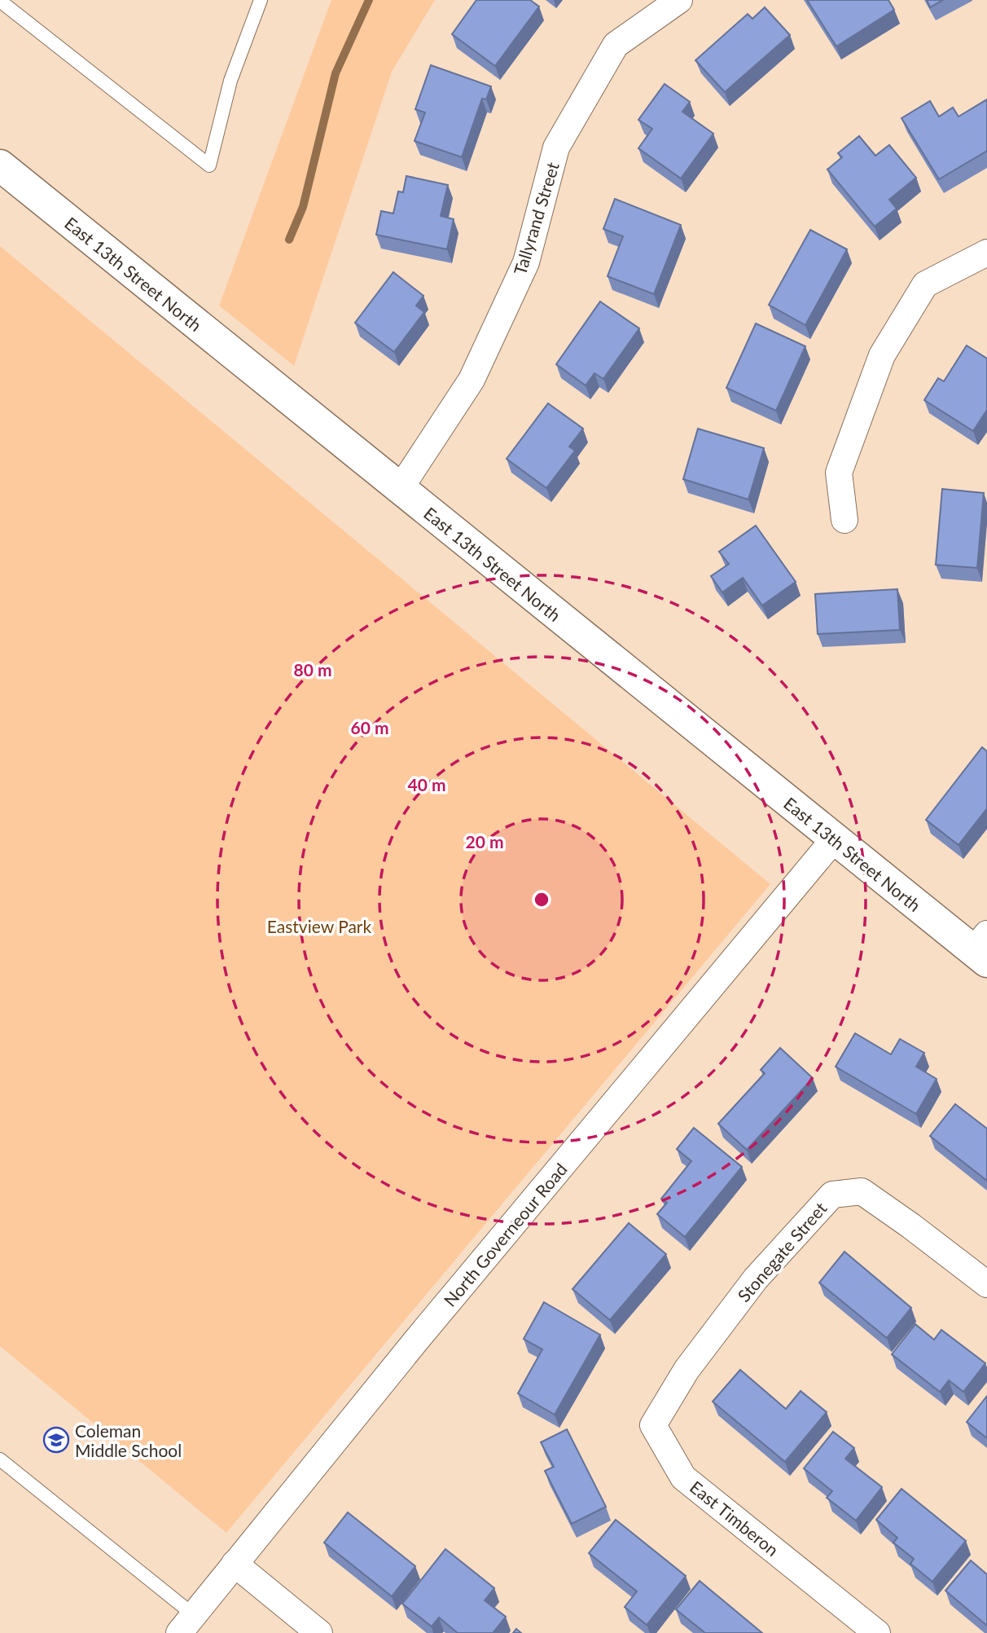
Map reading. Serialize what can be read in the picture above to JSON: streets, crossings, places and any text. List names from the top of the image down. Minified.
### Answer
{"streets":{"main road":["East 13th Street North"],"street":["Tallyrand Street","North Governeour Road","Stonegate Street","East Timberon"]},"crossings":[["Tallyrand Street","East 13th Street North"],["East 13th Street North","North Governeour Road"],["Stonegate Street","East Timberon"]],"parks":["Eastview Park"],"places":{"school or university":["Coleman Middle School"]},"rings":["80 m","60 m","40 m","20 m"]}
